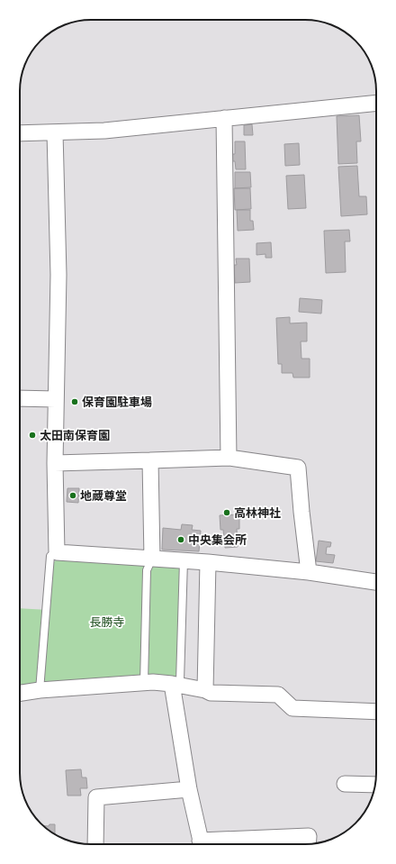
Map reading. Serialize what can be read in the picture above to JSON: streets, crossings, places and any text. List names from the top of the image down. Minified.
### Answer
{"parks":["長勝寺"],"places":["保育園駐車場","太田南保育園","地蔵尊堂","高林神社","中央集会所"]}
